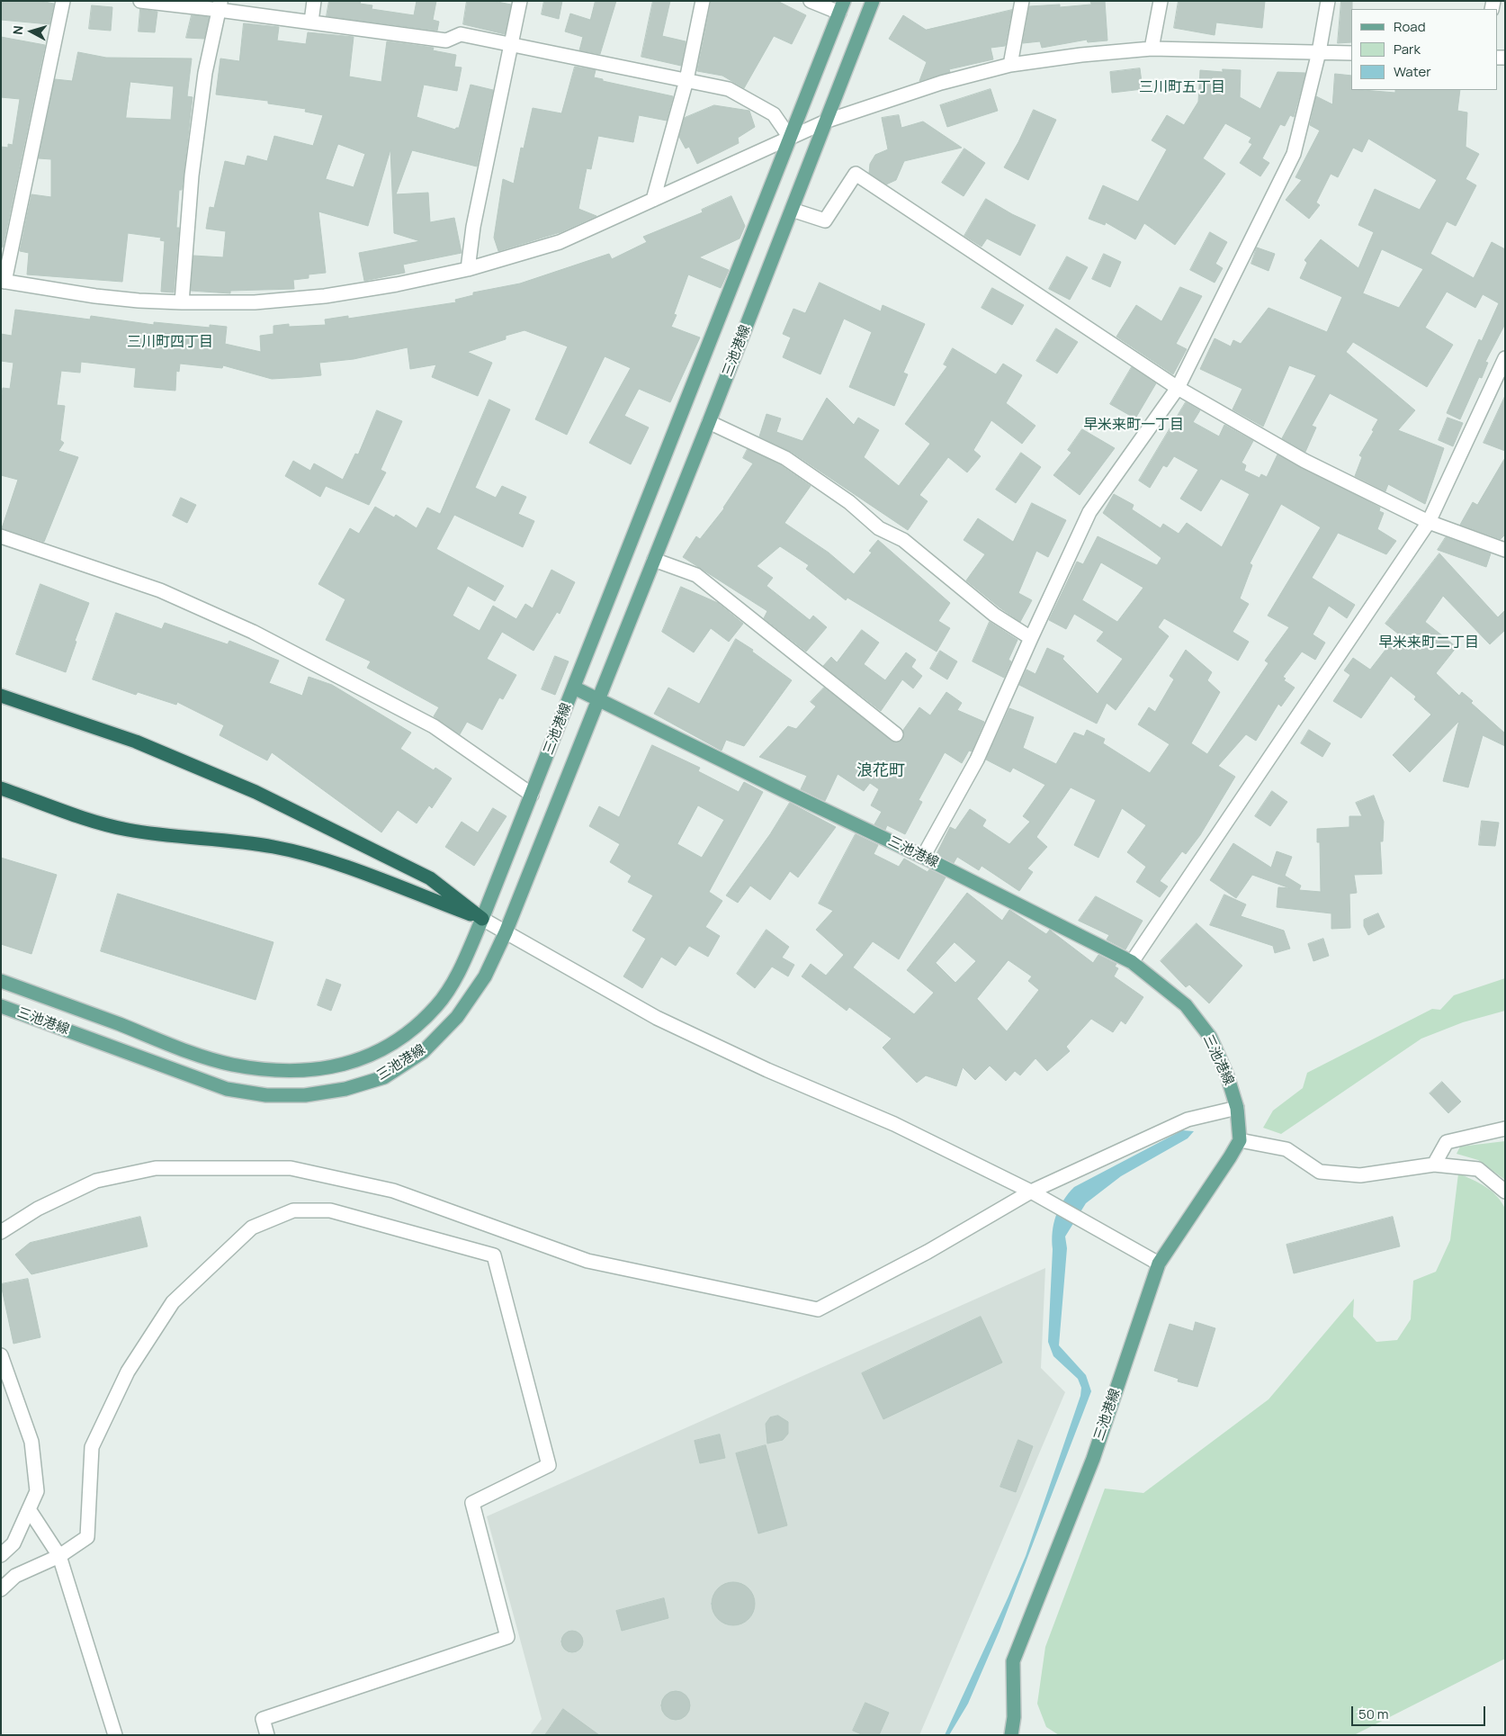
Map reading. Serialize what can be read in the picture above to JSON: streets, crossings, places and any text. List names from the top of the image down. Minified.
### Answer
{"streets":{"main road":["三池港線"]},"districts":["三川町五丁目","三川町四丁目","早米来町一丁目","早米来町二丁目","浪花町"],"legend":["Road","Park","Water"],"scale_bar":"50 m","north":"left"}
